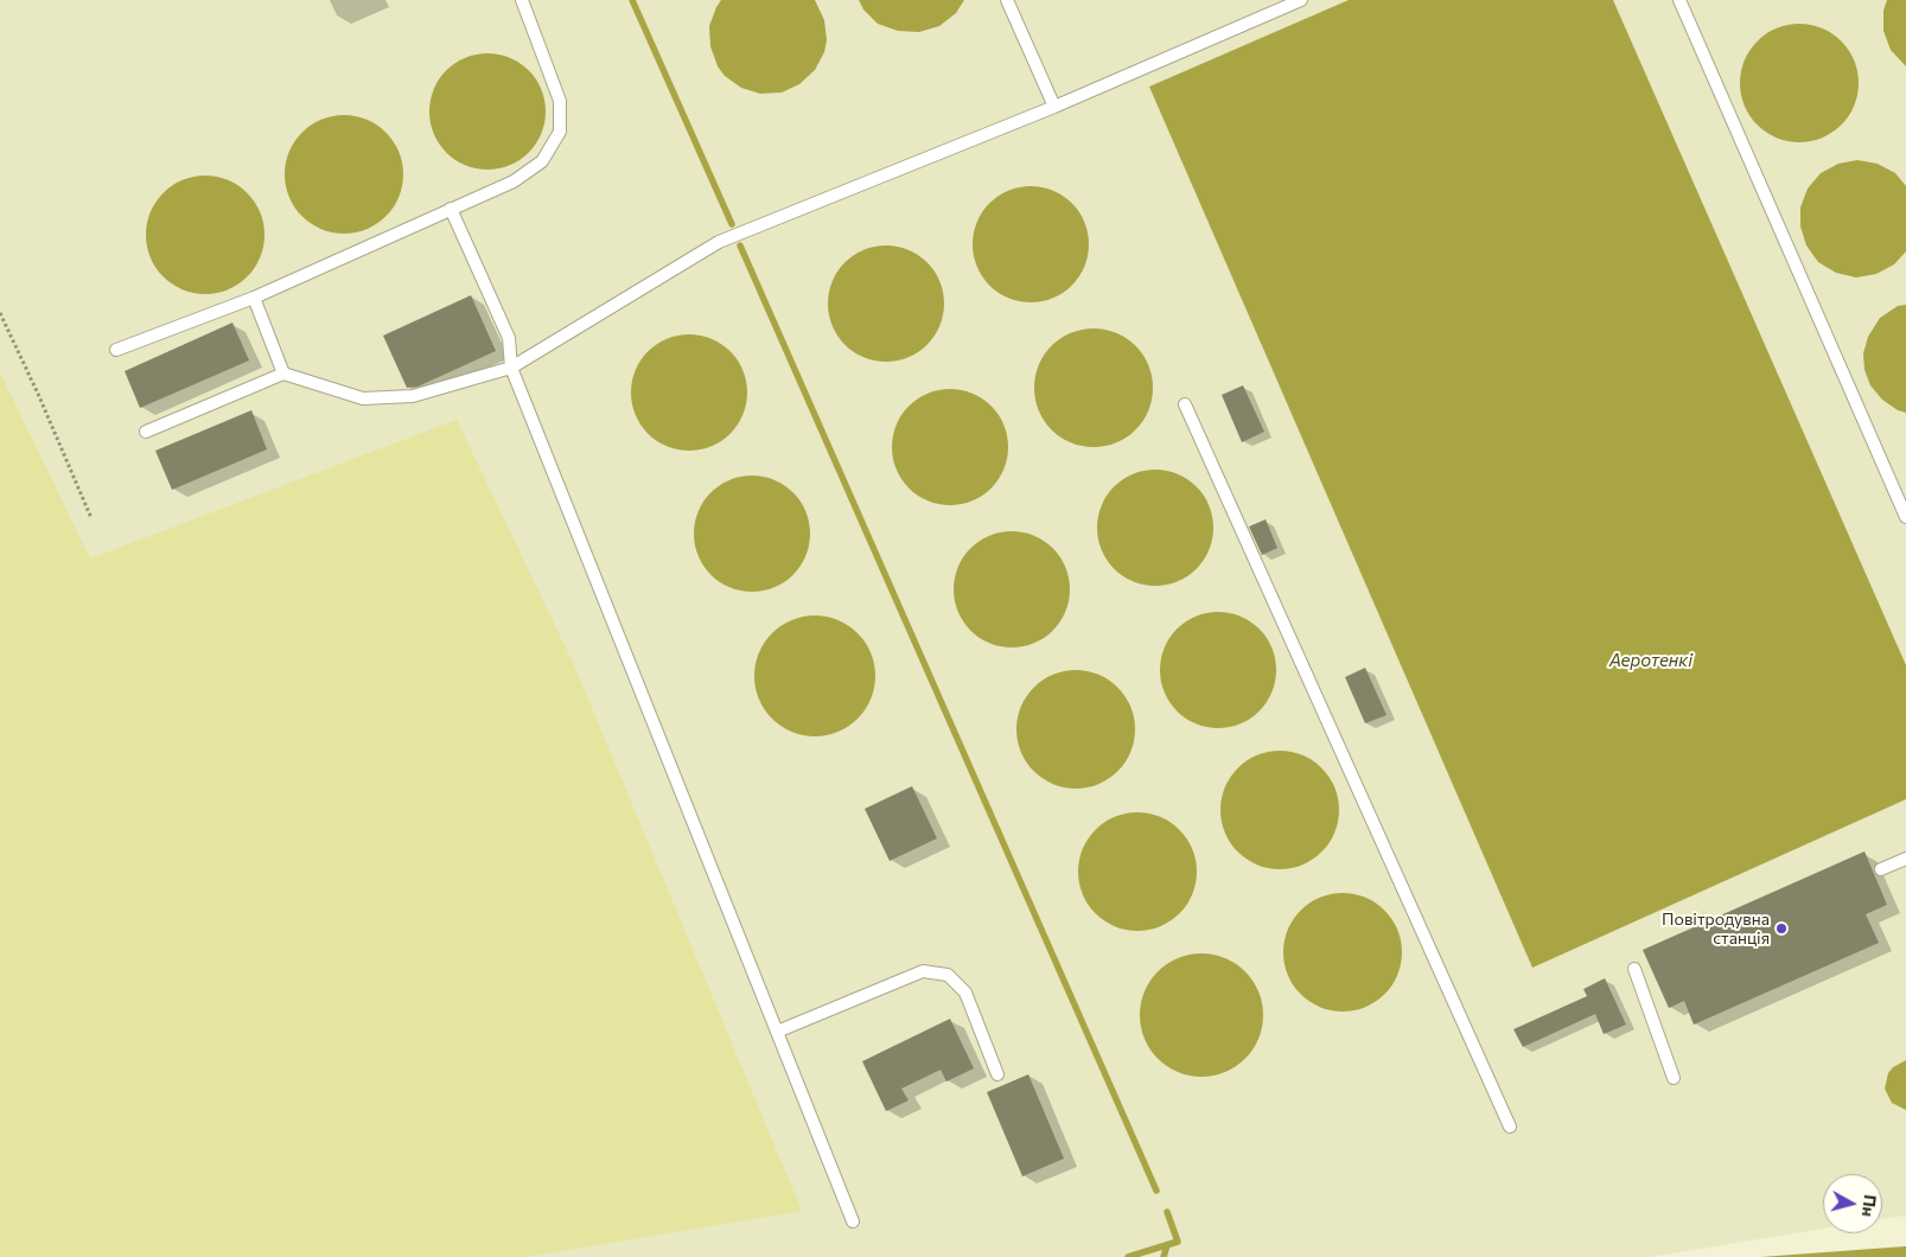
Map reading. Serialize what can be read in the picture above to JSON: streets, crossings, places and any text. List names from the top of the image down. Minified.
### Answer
{"water":["Аеротенкі"],"places":["Повітродувна станція"],"north":"right"}
